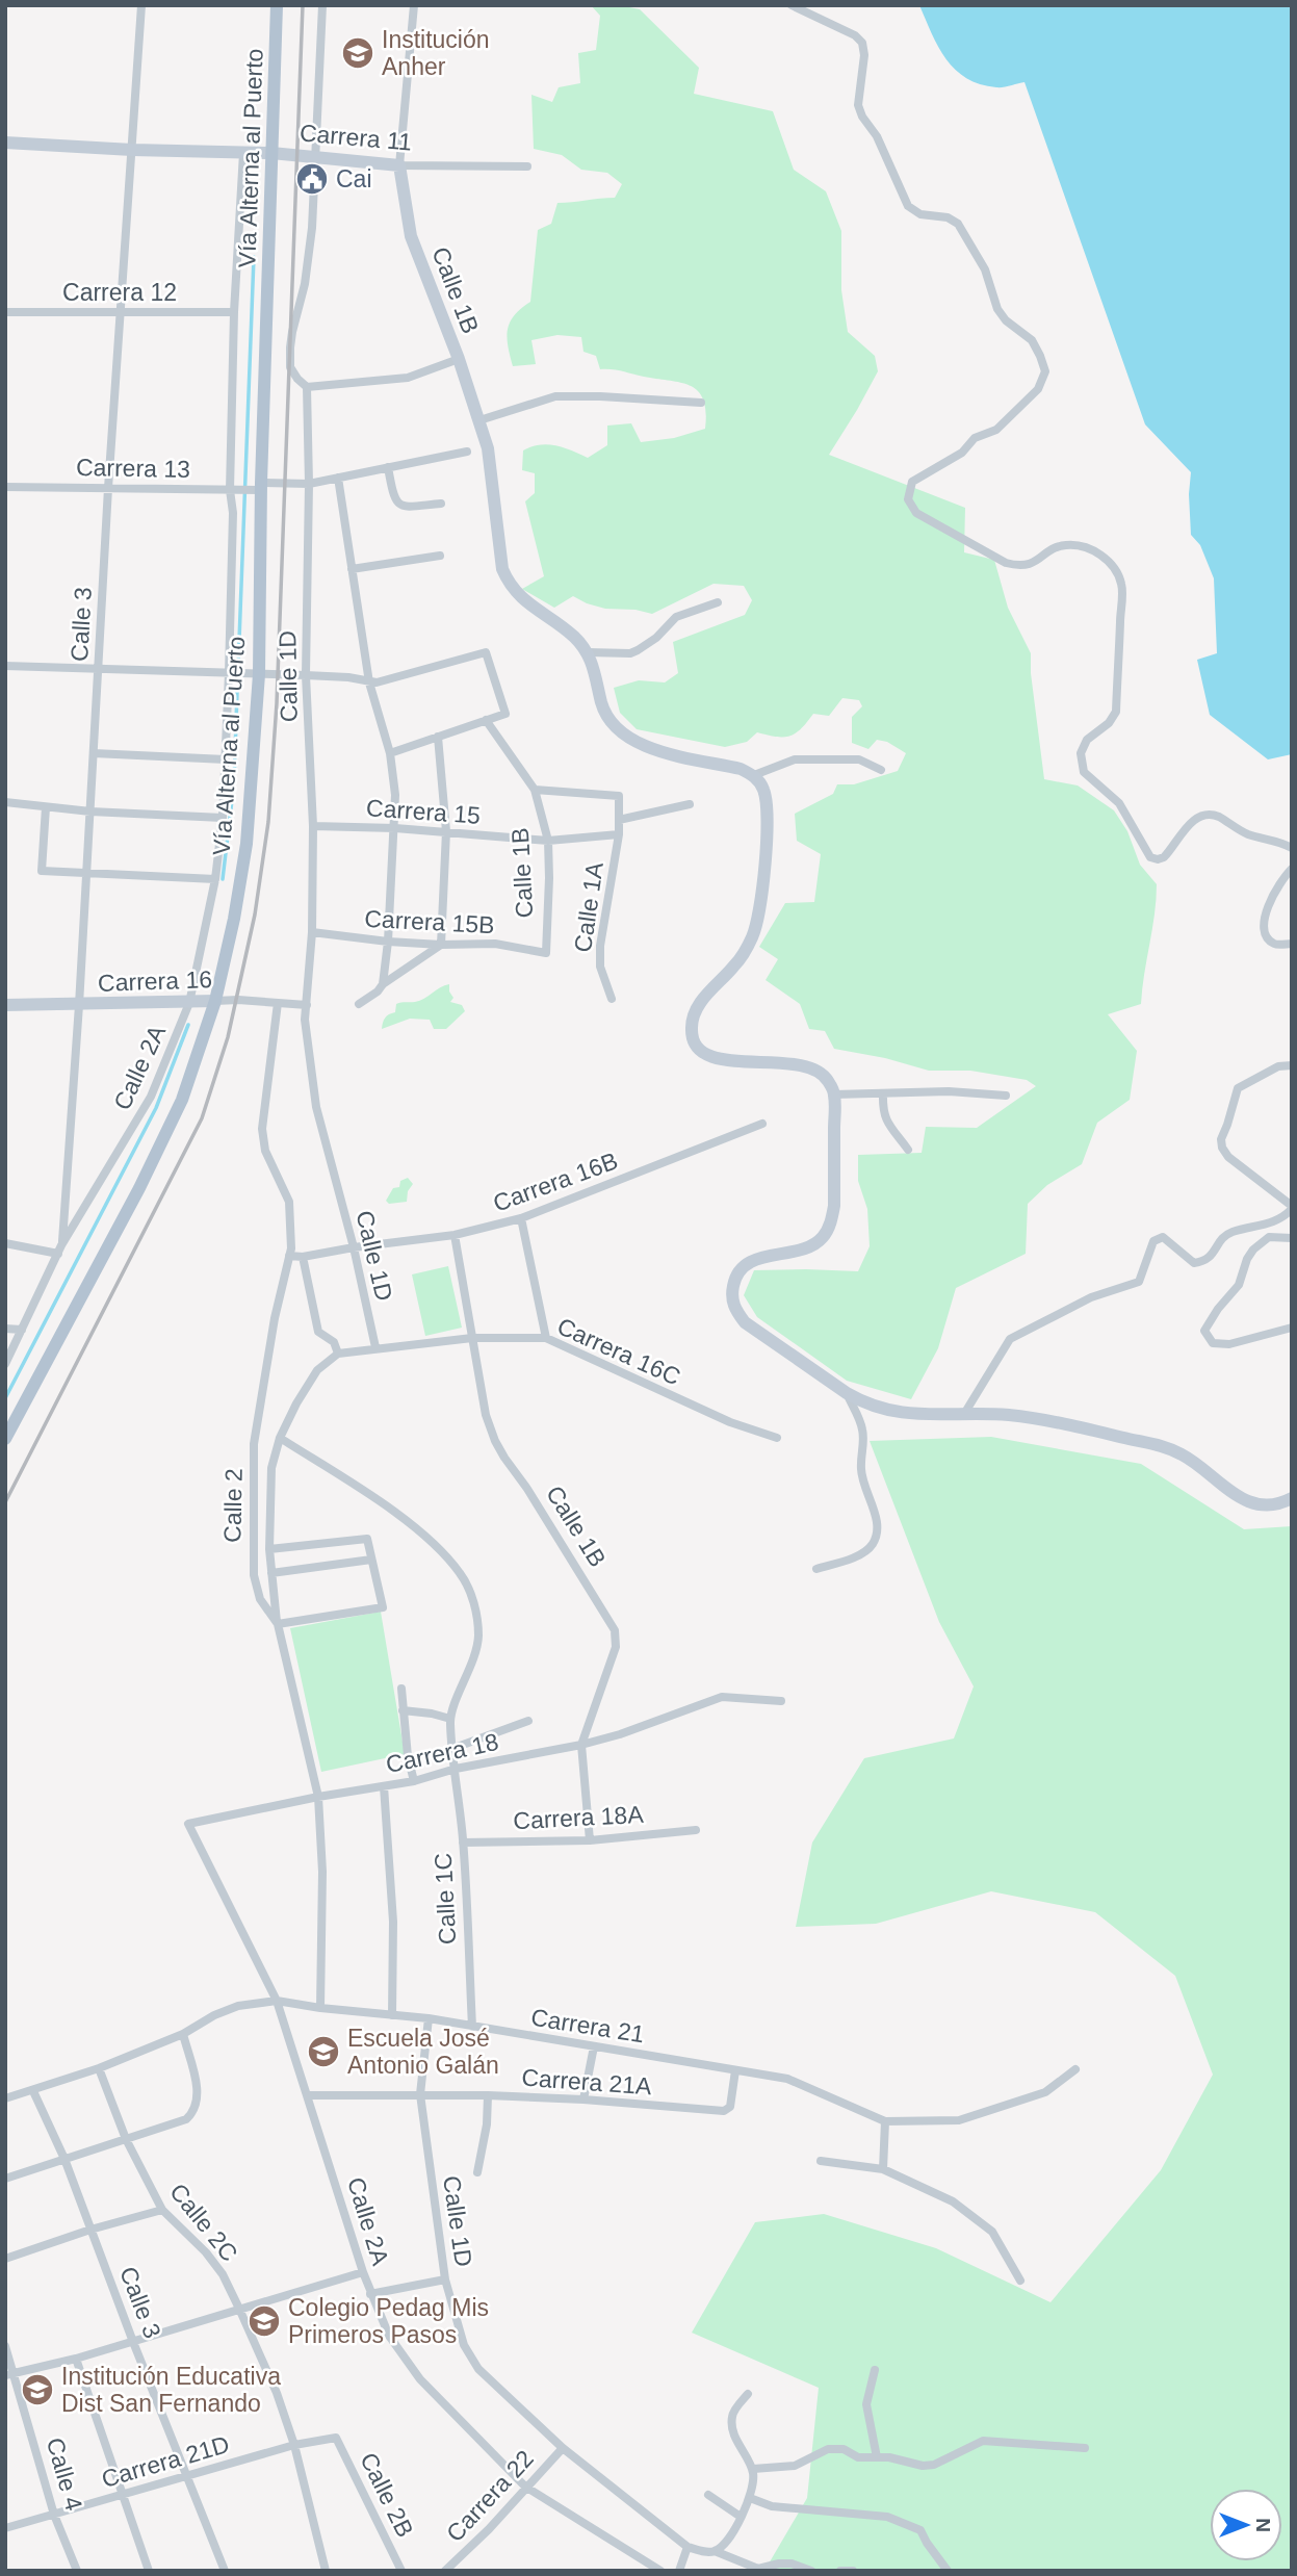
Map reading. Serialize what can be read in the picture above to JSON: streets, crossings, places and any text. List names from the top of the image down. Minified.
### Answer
{"streets":{"main road":["Vía Alterna al Puerto"],"street":["Carrera 11","Calle 1B","Carrera 12","Carrera 13","Calle 3","Calle 1D","Carrera 15","Calle 1A","Carrera 15B","Carrera 16","Calle 2A","Carrera 16B","Carrera 16C","Calle 2","Carrera 18","Carrera 18A","Calle 1C","Carrera 21","Carrera 21A","Calle 2C","Carrera 21D","Calle 4","Calle 2B","Carrera 22"]},"crossings":[["Carrera 11","Vía Alterna al Puerto"],["Carrera 11","Calle 1B"],["Carrera 11","Calle 3"],["Carrera 11","Calle 1D"],["Carrera 11","Calle 2A"],["Vía Alterna al Puerto","Carrera 13"],["Vía Alterna al Puerto","Carrera 16"],["Vía Alterna al Puerto","Calle 2A"],["Calle 1B","Carrera 15"],["Calle 1B","Calle 1A"],["Calle 1B","Carrera 15B"],["Calle 1B","Carrera 16B"],["Calle 1B","Carrera 16C"],["Calle 1B","Carrera 18"],["Calle 1B","Carrera 18A"],["Carrera 12","Calle 3"],["Carrera 12","Calle 2A"],["Carrera 13","Calle 3"],["Carrera 13","Calle 1D"],["Carrera 13","Calle 2A"],["Calle 3","Carrera 16"],["Calle 3","Calle 2A"],["Calle 3","Carrera 21"],["Calle 3","Carrera 21D"],["Calle 1D","Carrera 15"],["Calle 1D","Carrera 15B"],["Calle 1D","Carrera 16"],["Calle 1D","Carrera 16B"],["Calle 1D","Carrera 16C"],["Calle 1D","Carrera 21"],["Calle 1D","Carrera 21A"],["Calle 1D","Carrera 22"],["Carrera 15","Calle 1A"],["Carrera 16","Calle 2A"],["Carrera 16","Calle 2"],["Calle 2A","Carrera 18"],["Calle 2A","Carrera 21"],["Calle 2A","Carrera 21A"],["Calle 2A","Carrera 22"],["Calle 2","Carrera 18"],["Calle 2","Carrera 21"],["Carrera 18","Calle 1C"],["Carrera 18A","Calle 1C"],["Calle 1C","Carrera 21"],["Carrera 21","Carrera 21A"],["Carrera 21","Calle 2C"],["Calle 2C","Carrera 21D"],["Carrera 21D","Calle 4"],["Carrera 21D","Calle 2B"]],"places":{"school or university":["Institución Anher","Escuela José Antonio Galán","Colegio Pedag Mis Primeros Pasos","Institución Educativa Dist San Fernando"],"public building":["Cai"]},"north":"right"}
